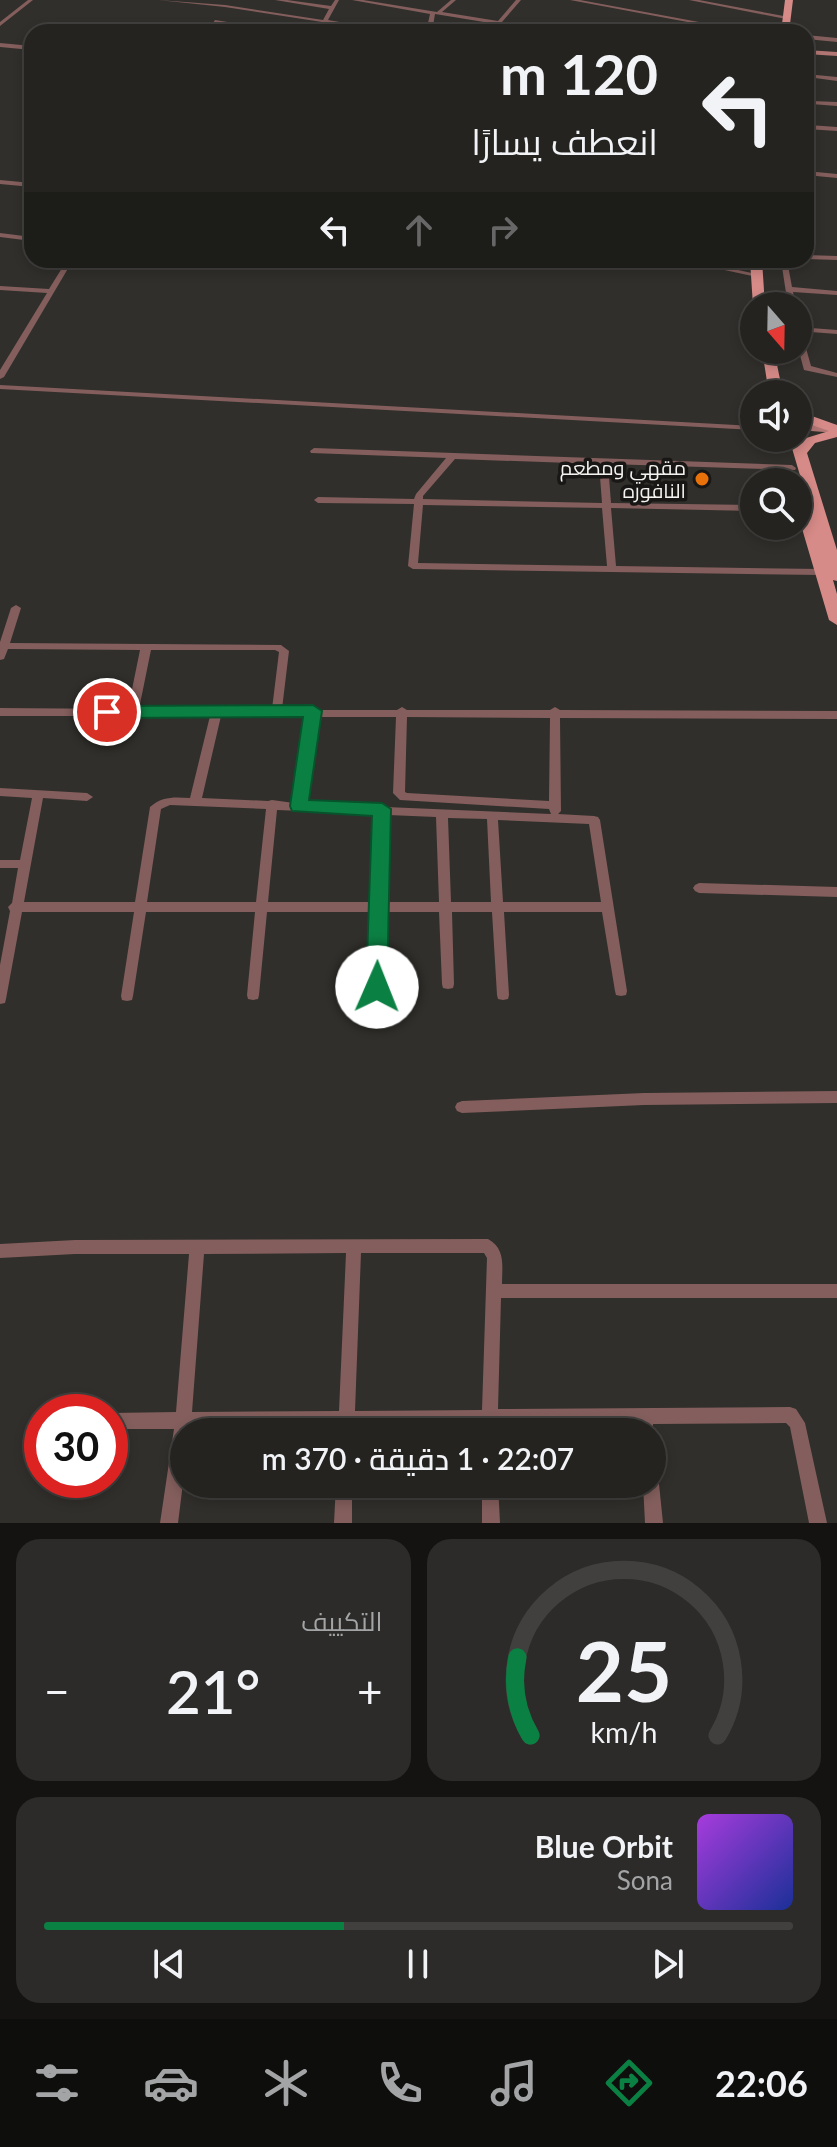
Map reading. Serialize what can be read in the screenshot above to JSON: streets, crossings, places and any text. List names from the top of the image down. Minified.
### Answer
{"places":["مقهي ومطعم النافوره"],"north":"bottom","page":{"turn":["120 m","انعطف يسارًا"],"limit":"30","trip":"22:07 · 1 دقيقة · 370 m","tile":"التكييف","heat":["−","21°","+"],"song":["Blue Orbit","Sona"],"tabs":"22:06","gauge":["25","km/h"]}}
